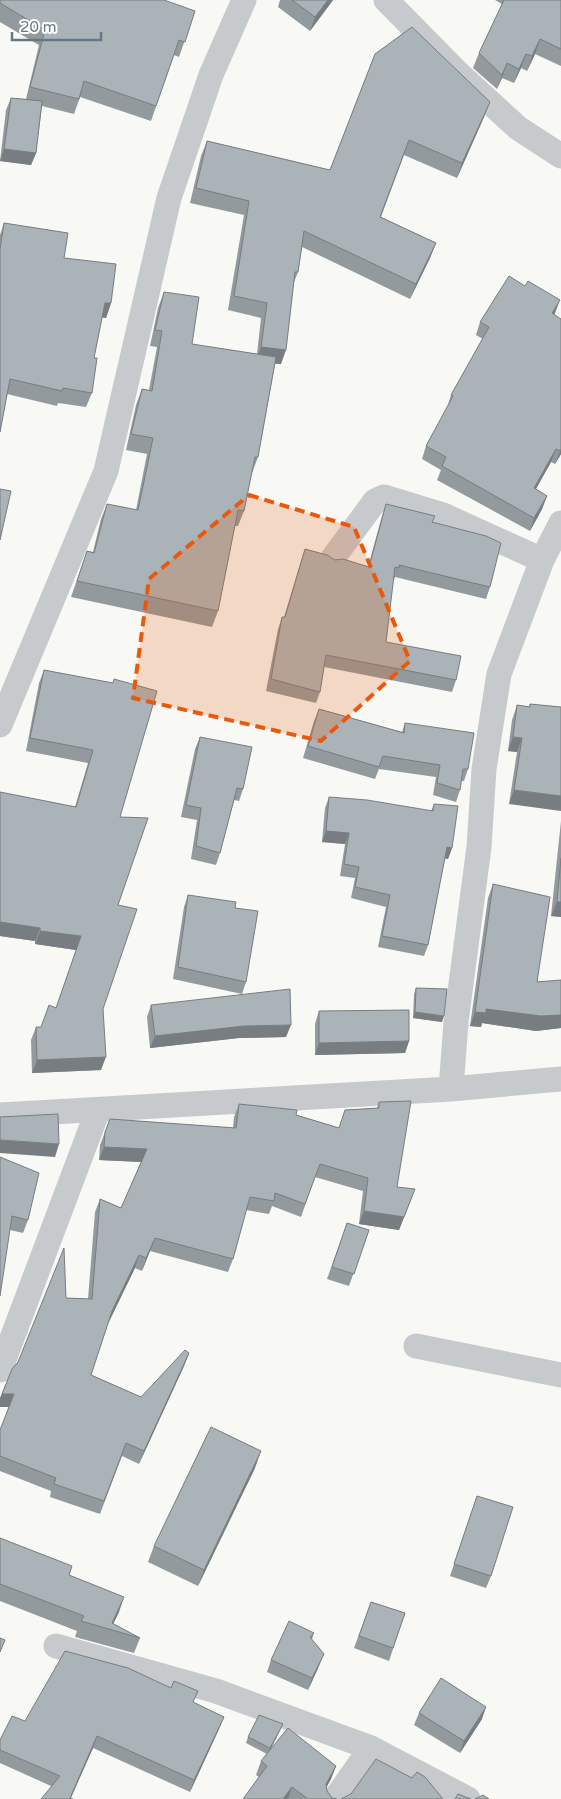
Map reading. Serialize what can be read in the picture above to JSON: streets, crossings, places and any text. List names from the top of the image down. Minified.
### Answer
{"scale_bar":"20 m"}
